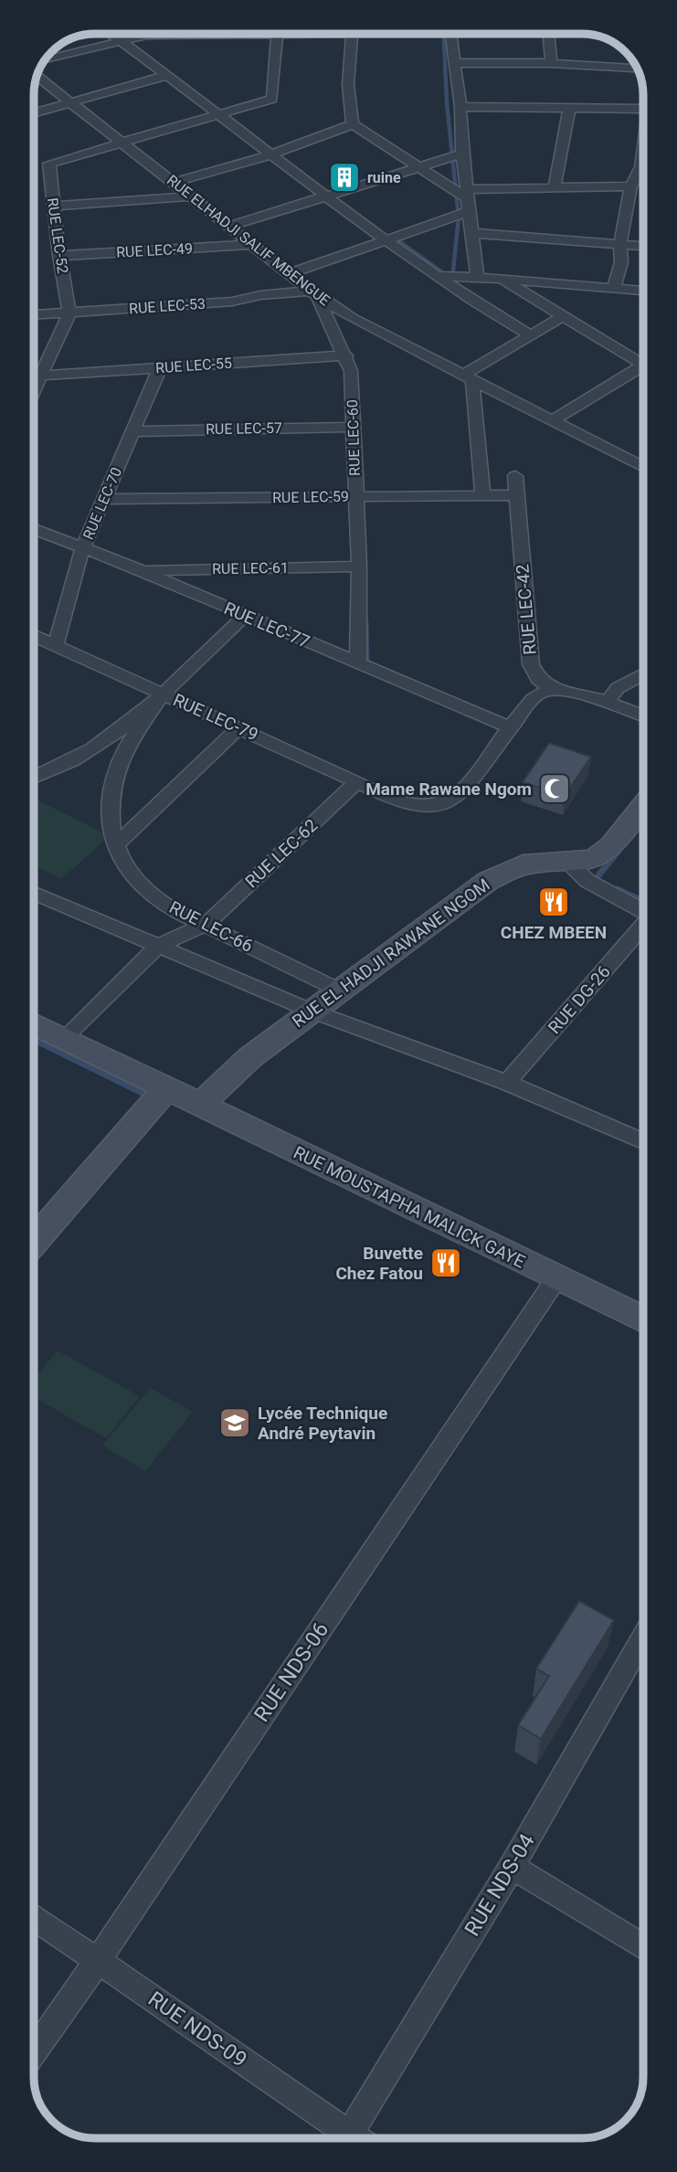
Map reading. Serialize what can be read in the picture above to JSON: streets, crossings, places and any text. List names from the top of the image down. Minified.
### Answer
{"streets":{"street":["RUE LEC-52","RUE ELHADJI SALIF MBENGUE","RUE LEC-49","RUE LEC-53","RUE LEC-55","RUE LEC-57","RUE LEC-60","RUE LEC-59","RUE LEC-70","RUE LEC-61","RUE LEC-42","RUE LEC-77","RUE LEC-79","RUE LEC-62","RUE LEC-66","RUE EL HADJI RAWANE NGOM","RUE DG-26","RUE MOUSTAPHA MALICK GAYE","RUE NDS-06","RUE NDS-04","RUE NDS-09"]},"crossings":[["RUE LEC-52","RUE ELHADJI SALIF MBENGUE"],["RUE LEC-52","RUE LEC-49"],["RUE LEC-52","RUE LEC-53"],["RUE ELHADJI SALIF MBENGUE","RUE LEC-49"],["RUE ELHADJI SALIF MBENGUE","RUE LEC-53"],["RUE ELHADJI SALIF MBENGUE","RUE LEC-60"],["RUE LEC-53","RUE LEC-60"],["RUE LEC-55","RUE LEC-60"],["RUE LEC-55","RUE LEC-70"],["RUE LEC-57","RUE LEC-60"],["RUE LEC-57","RUE LEC-70"],["RUE LEC-60","RUE LEC-59"],["RUE LEC-60","RUE LEC-61"],["RUE LEC-60","RUE LEC-77"],["RUE LEC-59","RUE LEC-70"],["RUE LEC-59","RUE LEC-42"],["RUE LEC-70","RUE LEC-77"],["RUE LEC-70","RUE LEC-79"],["RUE LEC-61","RUE LEC-77"],["RUE LEC-77","RUE LEC-79"],["RUE LEC-79","RUE LEC-62"],["RUE LEC-79","RUE LEC-66"],["RUE LEC-62","RUE LEC-66"],["RUE LEC-66","RUE EL HADJI RAWANE NGOM"],["RUE EL HADJI RAWANE NGOM","RUE MOUSTAPHA MALICK GAYE"],["RUE MOUSTAPHA MALICK GAYE","RUE NDS-06"],["RUE NDS-06","RUE NDS-09"]],"places":{"building":["ruine"],"mosque":["Mame Rawane Ngom"],"restaurant":["CHEZ MBEEN","Buvette Chez Fatou"],"school or university":["Lycée Technique André Peytavin"]}}
